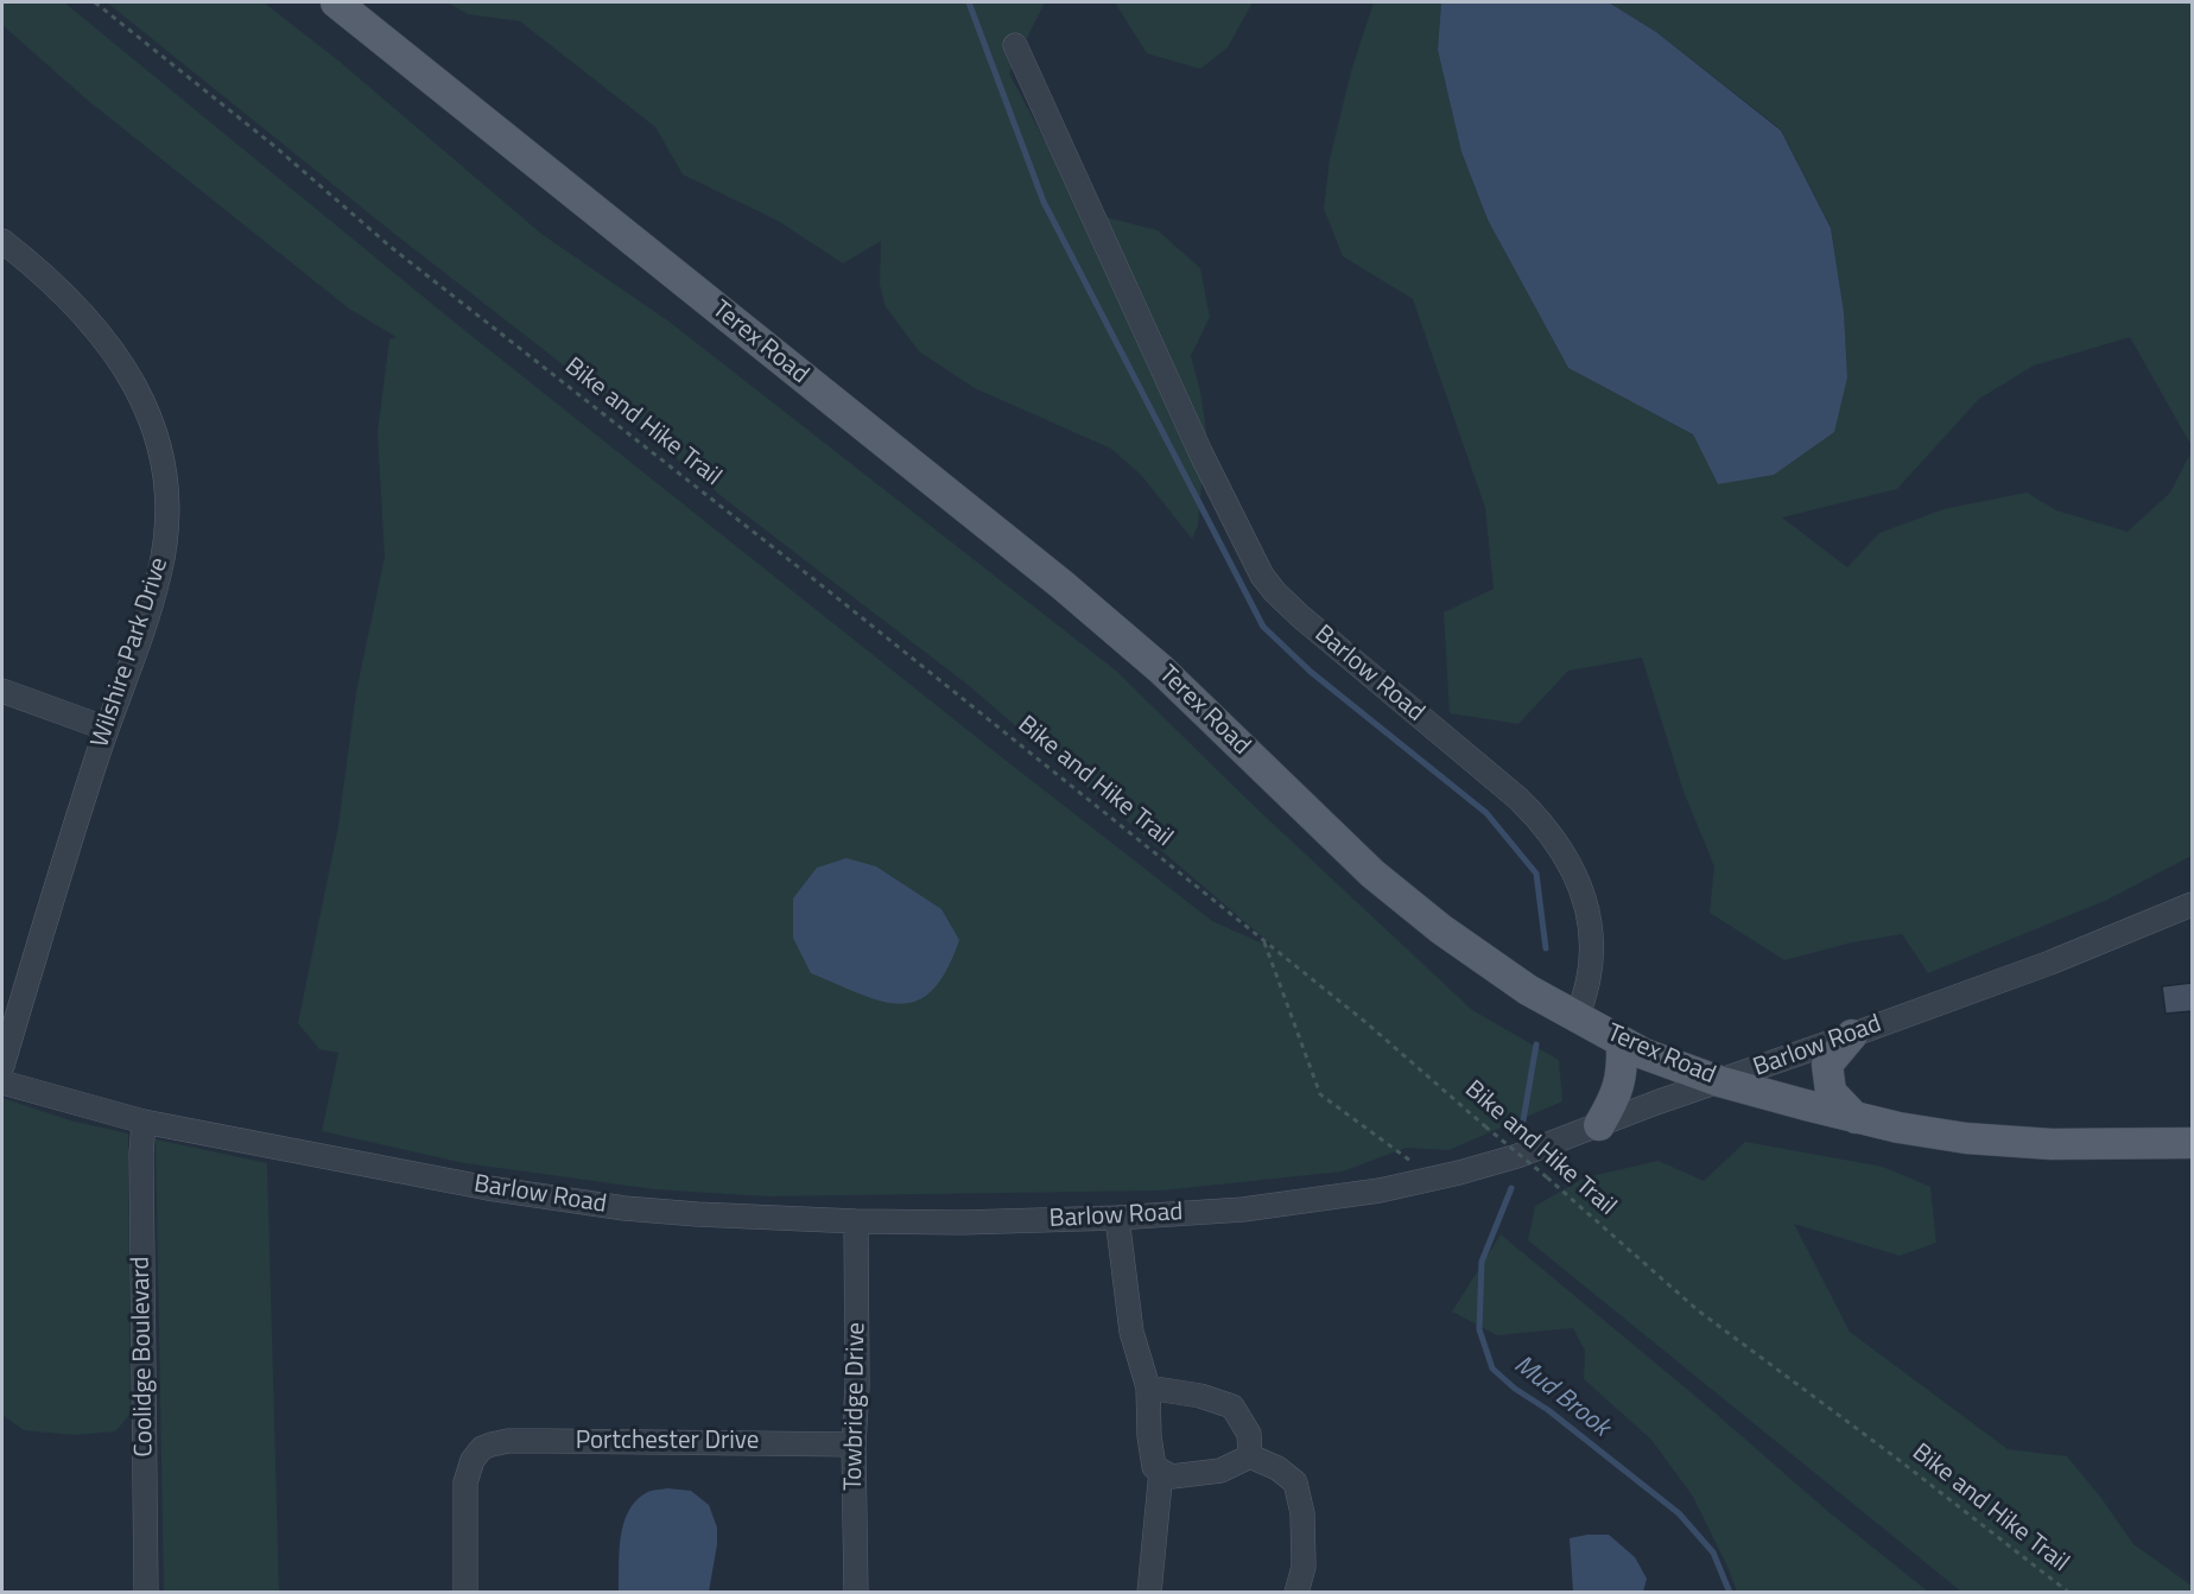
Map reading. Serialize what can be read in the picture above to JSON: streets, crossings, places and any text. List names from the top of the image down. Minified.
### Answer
{"streets":{"main road":["Terex Road"],"street":["Wilshire Park Drive","Barlow Road","Coolidge Boulevard","Towbridge Drive","Portchester Drive"],"path":["Bike and Hike Trail"]},"crossings":[["Terex Road","Barlow Road"],["Barlow Road","Coolidge Boulevard"],["Barlow Road","Towbridge Drive"],["Towbridge Drive","Portchester Drive"]],"water":["Mud Brook"]}
